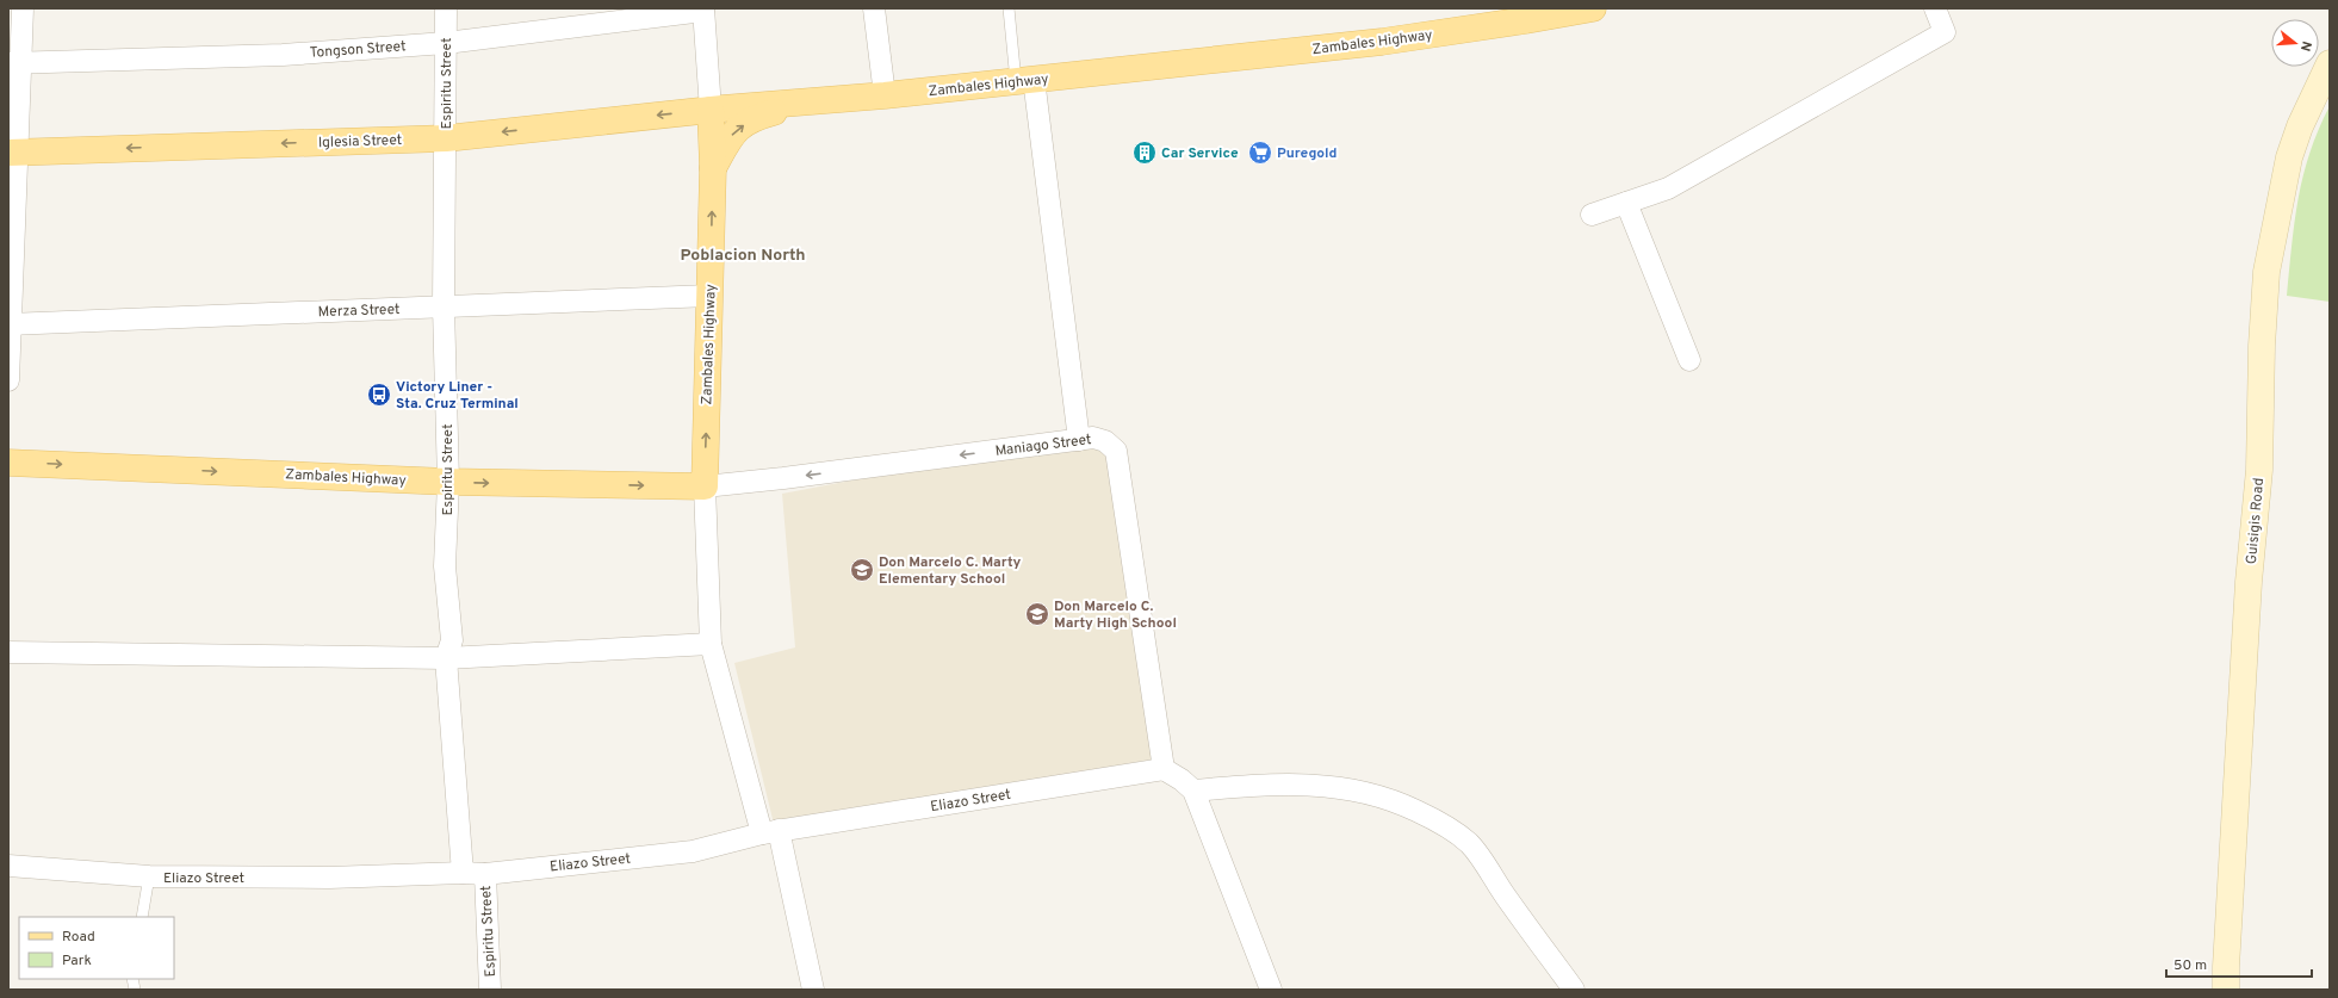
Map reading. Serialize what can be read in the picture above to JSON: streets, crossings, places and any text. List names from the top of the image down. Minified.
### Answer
{"streets":{"main road":["Zambales Highway","Iglesia Street","Guisigis Road"],"street":["Tongson Street","Espiritu Street","Merza Street","Maniago Street","Eliazo Street"]},"crossings":[["Zambales Highway","Espiritu Street"],["Zambales Highway","Iglesia Street"],["Zambales Highway","Merza Street"],["Zambales Highway","Maniago Street"],["Tongson Street","Espiritu Street"],["Espiritu Street","Iglesia Street"],["Espiritu Street","Merza Street"],["Espiritu Street","Eliazo Street"],["Maniago Street","Eliazo Street"]],"one_way":["Iglesia Street","Maniago Street"],"districts":["Poblacion North"],"places":{"building":["Car Service"],"supermarket":["Puregold"],"bus stop":["Victory Liner - Sta. Cruz Terminal"],"school or university":["Don Marcelo C. Marty Elementary School","Don Marcelo C. Marty High School"]},"legend":["Road","Park"],"scale_bar":"50 m","north":"right"}
